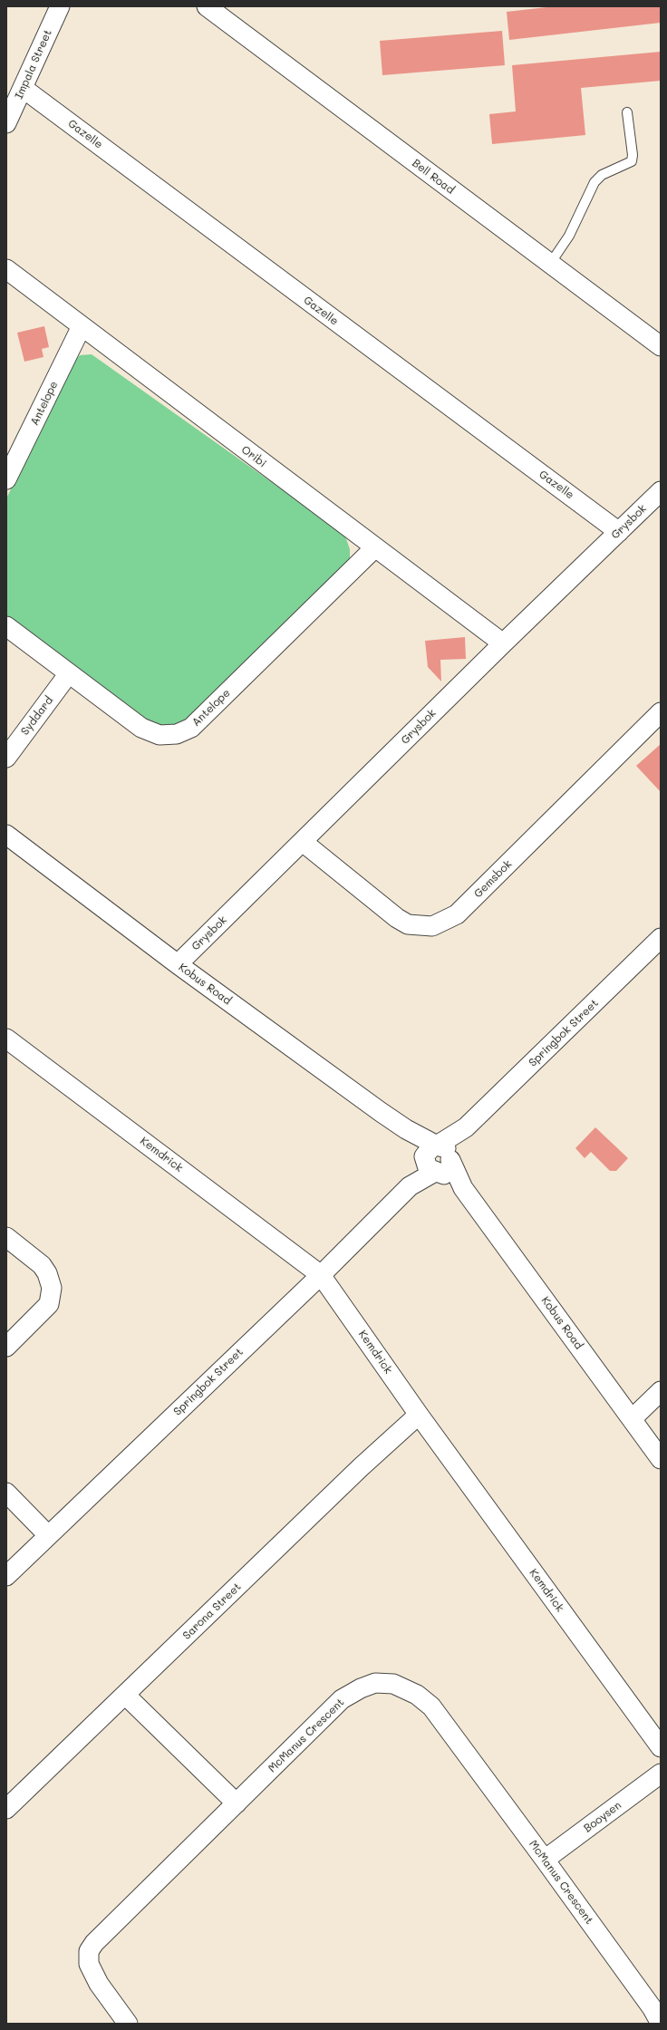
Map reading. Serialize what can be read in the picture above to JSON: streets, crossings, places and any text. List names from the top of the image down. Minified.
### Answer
{"streets":{"street":["Impala Street","Gazelle","Bell Road","Antelope","Oribi","Grysbok","Syddard","Gemsbok","Kobus Road","Springbok Street","Kemdrick","Sarona Street","McManus Crescent","Booysen"]},"crossings":[["Impala Street","Gazelle"],["Gazelle","Grysbok"],["Antelope","Oribi"],["Antelope","Syddard"],["Oribi","Grysbok"],["Grysbok","Gemsbok"],["Grysbok","Kobus Road"],["Kobus Road","Springbok Street"],["Springbok Street","Kemdrick"],["Kemdrick","Sarona Street"],["McManus Crescent","Booysen"]]}
